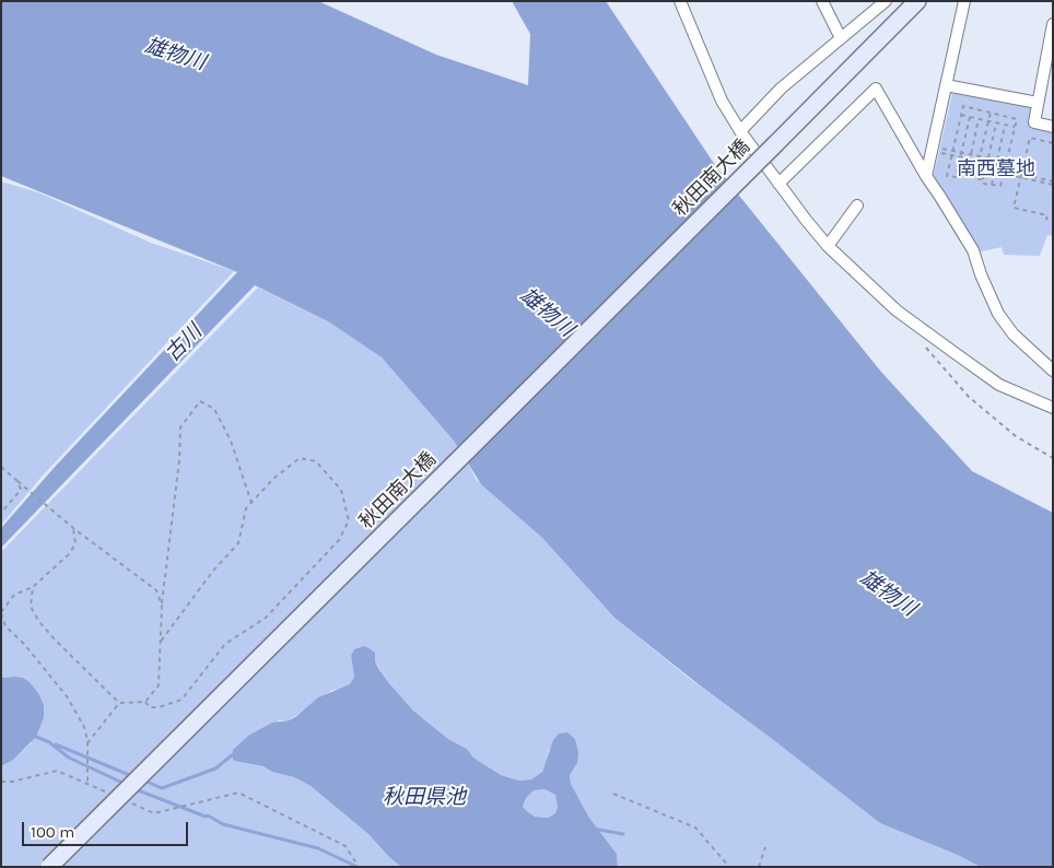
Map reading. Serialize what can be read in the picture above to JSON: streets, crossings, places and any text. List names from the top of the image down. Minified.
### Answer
{"streets":{"street":["秋田南大橋"]},"water":["雄物川","古川","秋田県池"],"parks":["南西墓地"],"scale_bar":"100 m"}
